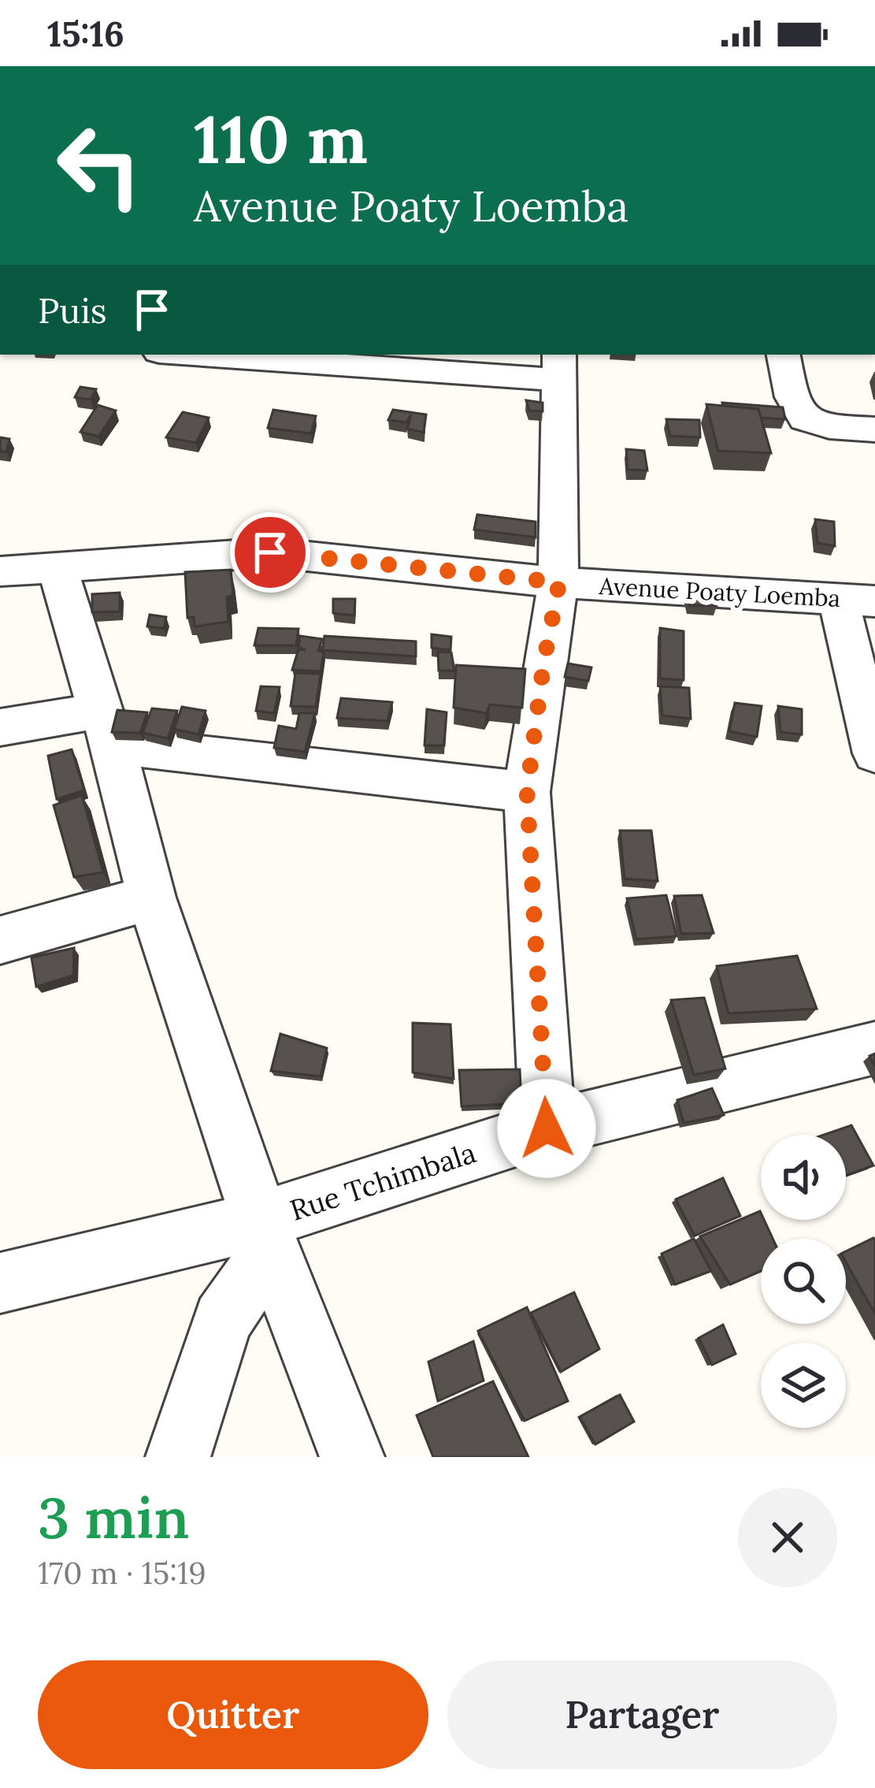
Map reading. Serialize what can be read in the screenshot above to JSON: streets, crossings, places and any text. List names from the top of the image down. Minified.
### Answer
{"streets":{"street":["Avenue Poaty Loemba","Rue Tchimbala"]},"page":{"status":"15:16","turn":["110 m","Avenue Poaty Loemba"],"then":"Puis","heading":["3 min","170 m · 15:19"],"buttons":["Quitter","Partager"]}}
